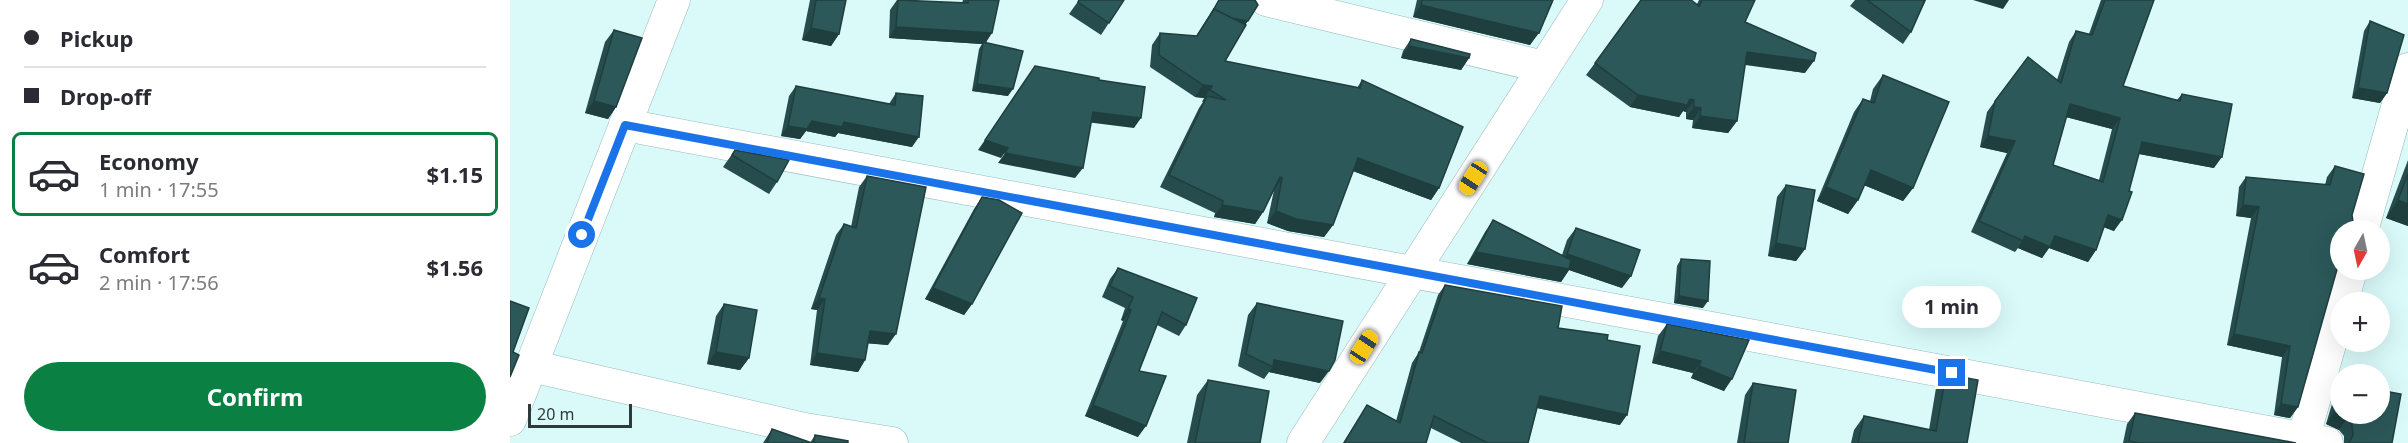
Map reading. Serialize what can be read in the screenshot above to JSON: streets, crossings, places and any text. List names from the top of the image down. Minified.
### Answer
{"scale_bar":"20 m","north":"bottom","page":{"banner":["Pickup","Drop-off"],"list":[{"name":"Economy","note":"1 min · 17:55","value":"$1.15"},{"name":"Comfort","note":"2 min · 17:56","value":"$1.56"}],"map_buttons":["+","−"],"bubble":"1 min","buttons":"Confirm","scale":"20 m"}}
